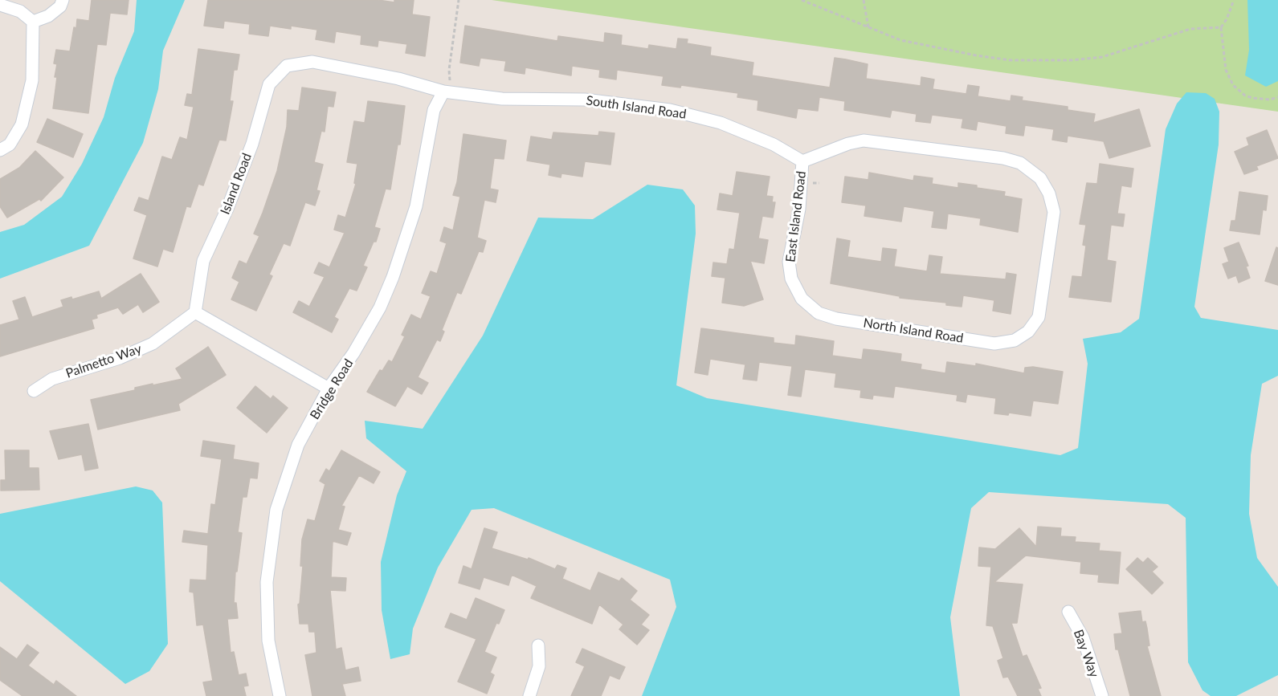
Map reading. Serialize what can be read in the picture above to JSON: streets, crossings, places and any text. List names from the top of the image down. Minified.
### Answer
{"streets":{"street":["South Island Road","Island Road","East Island Road","North Island Road","Palmetto Way","Bridge Road","Bay Way"]},"crossings":[["South Island Road","Island Road"],["South Island Road","East Island Road"],["South Island Road","North Island Road"],["South Island Road","Bridge Road"],["Island Road","Palmetto Way"],["Island Road","Bridge Road"],["East Island Road","North Island Road"]]}
